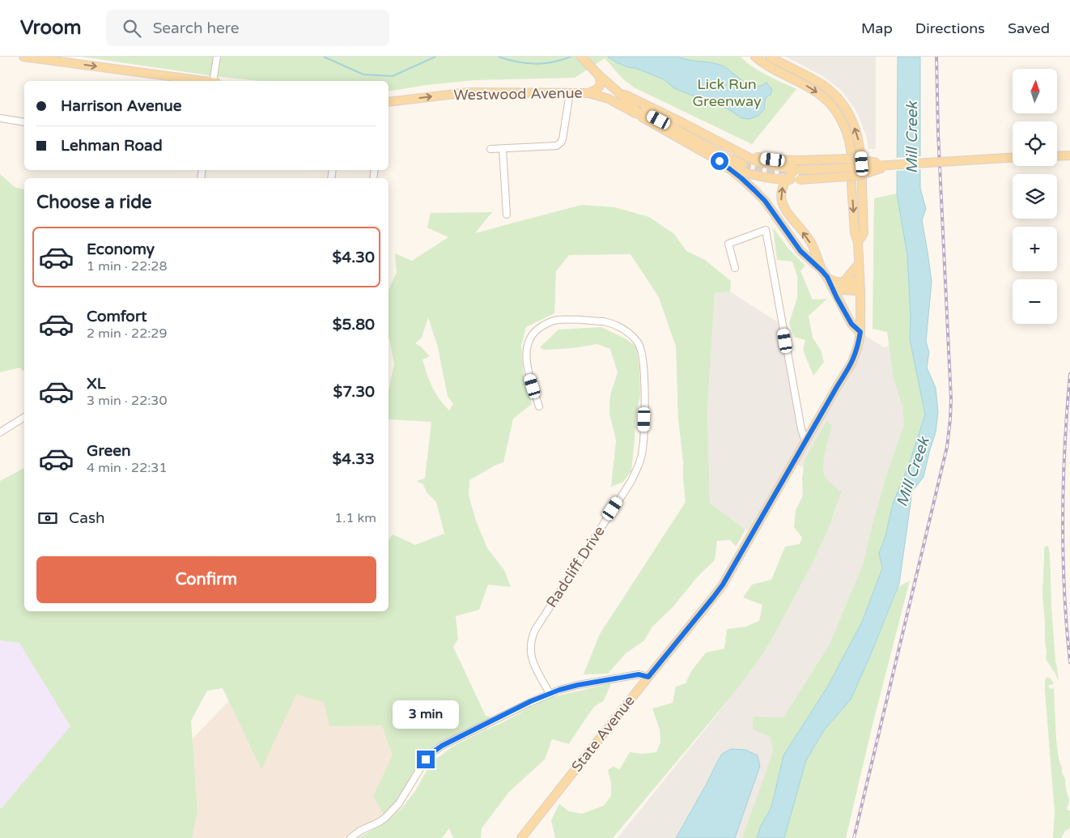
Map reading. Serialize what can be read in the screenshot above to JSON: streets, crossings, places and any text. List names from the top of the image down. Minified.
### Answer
{"streets":{"main road":["Westwood Avenue","State Avenue"],"street":["Radcliff Drive"]},"one_way":["Westwood Avenue"],"water":["Mill Creek"],"parks":["Lick Run Greenway"],"north":"top","page":{"header":"Vroom","search":"Search here","nav":["Map","Directions","Saved"],"map_buttons":["+","−"],"banner":["Harrison Avenue","Lehman Road"],"heading":"Choose a ride","list":[{"name":"Economy","note":"1 min · 22:28","value":"$4.30"},{"name":"Comfort","note":"2 min · 22:29","value":"$5.80"},{"name":"XL","note":"3 min · 22:30","value":"$7.30"},{"name":"Green","note":"4 min · 22:31","value":"$4.33"}],"pay":["Cash","1.1 km"],"buttons":"Confirm","bubble":"3 min"}}
